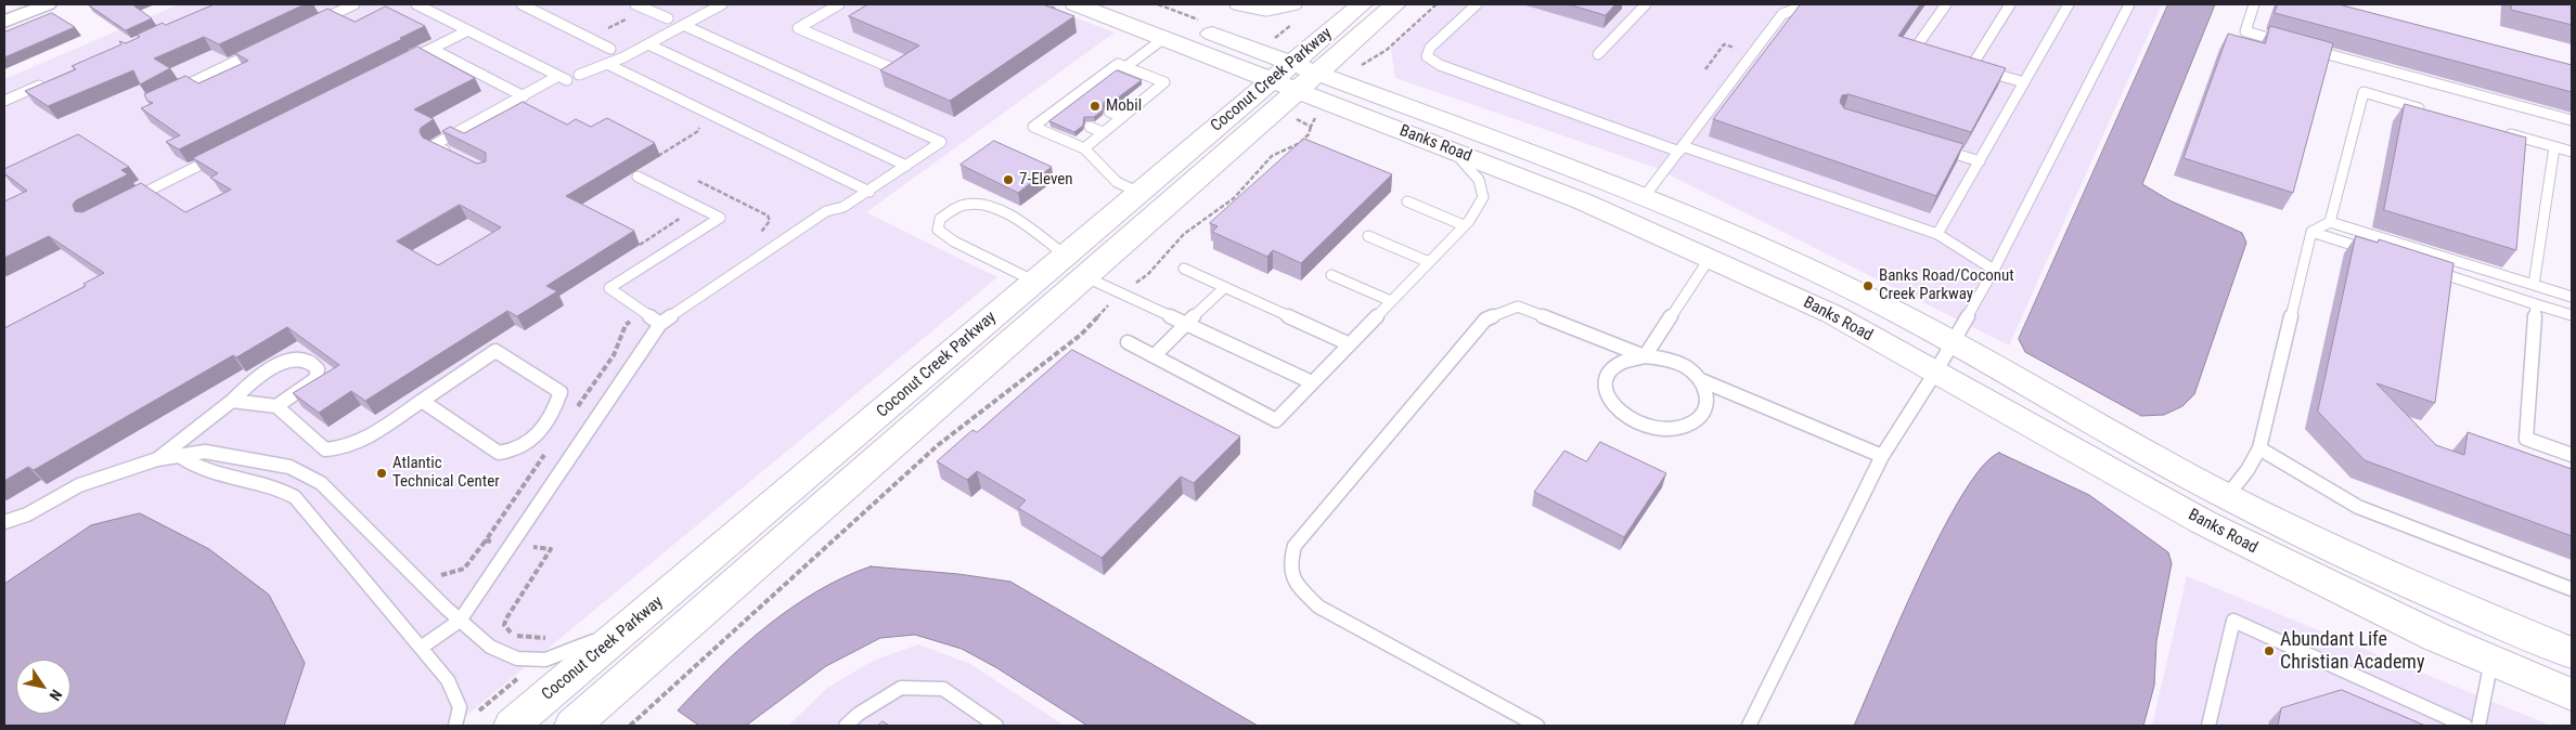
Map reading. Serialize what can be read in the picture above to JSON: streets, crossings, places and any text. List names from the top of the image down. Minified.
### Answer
{"streets":{"street":["Coconut Creek Parkway","Banks Road"]},"crossings":[["Coconut Creek Parkway","Banks Road"]],"places":["Mobil","7-Eleven","Banks Road/Coconut Creek Parkway","Atlantic Technical Center","Abundant Life Christian Academy"],"north":"bottom right"}
